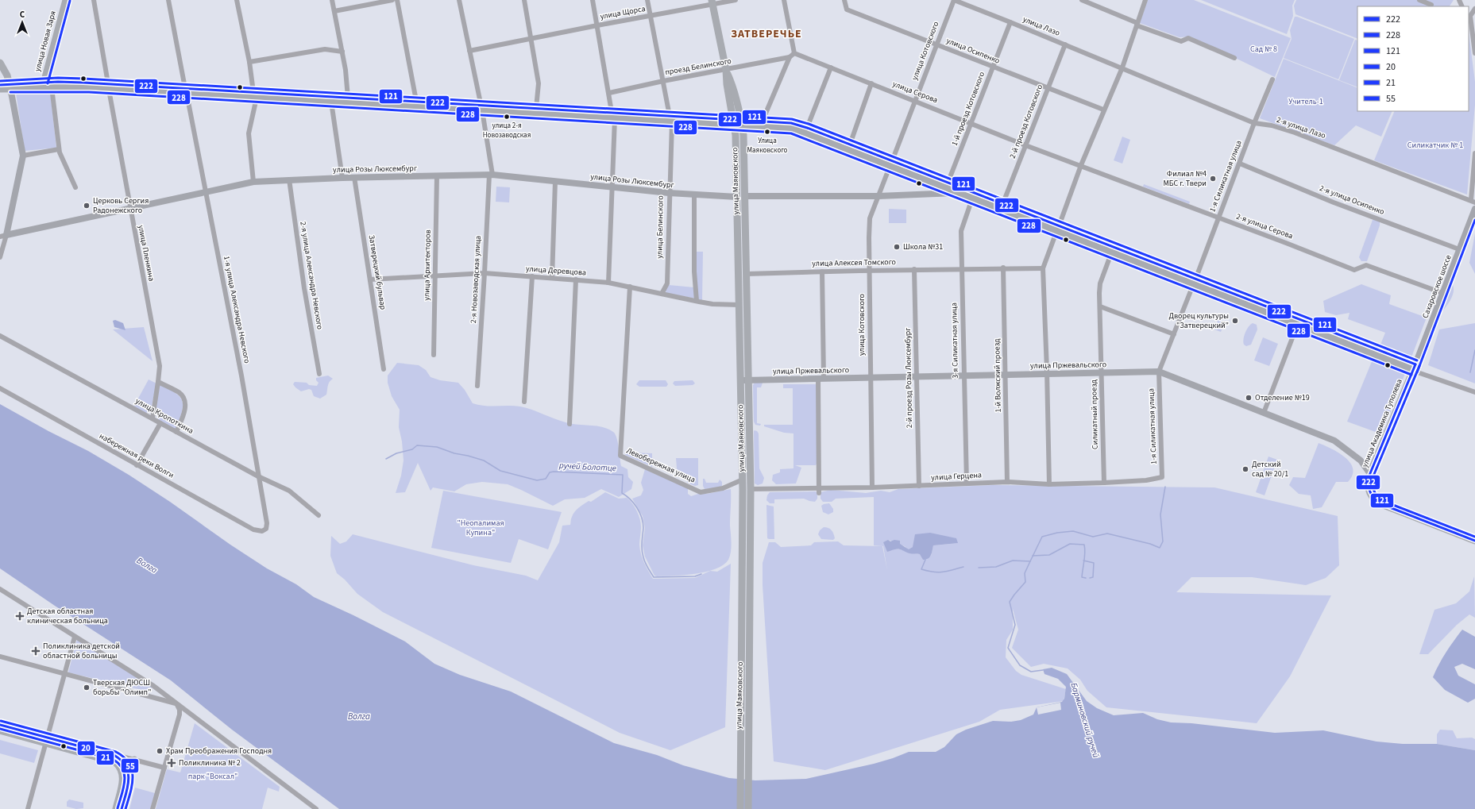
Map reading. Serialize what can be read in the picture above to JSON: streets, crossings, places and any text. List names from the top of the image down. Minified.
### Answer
{"streets":{"main road":["улица Новая Заря","улица Маяковского","улица Академика Туполева"],"street":["улица Щорса","улица Лазо","улица Котовского","улица Осипенко","проезд Белинского","улица Серова","1-й проезд Котовского","2-й проезд Котовского","2-я улица Лазо","улица Розы Люксембург","1-я Силикатная улица","2-я улица Осипенко","2-я улица Серова","улица Белинского","улица Пленкина","улица Алексея Томского","улица Архитекторов","улица Деревцова","Затверецкий бульвар","2-я улица Александра Невского","2-я Новозаводская улица","Сахаровское шоссе","1-я улица Александра Невского","3-я Силикатная улица","улица Пржевальского","1-й Волжский проезд","2-й проезд Розы Люксембург","Силикатный проезд","улица Кропоткина","набережная реки Волги","Левобережная улица","улица Герцена"]},"crossings":[["улица Щорса","улица Маяковского"],["улица Щорса","улица Белинского"],["улица Щорса","2-я Новозаводская улица"],["улица Лазо","улица Котовского"],["улица Лазо","1-й проезд Котовского"],["улица Лазо","2-й проезд Котовского"],["улица Лазо","2-я улица Лазо"],["улица Котовского","улица Осипенко"],["улица Котовского","улица Серова"],["улица Котовского","улица Алексея Томского"],["улица Котовского","улица Пржевальского"],["улица Котовского","улица Герцена"],["улица Осипенко","1-й проезд Котовского"],["улица Осипенко","2-й проезд Котовского"],["проезд Белинского","улица Серова"],["проезд Белинского","улица Маяковского"],["проезд Белинского","улица Белинского"],["улица Серова","1-й проезд Котовского"],["улица Серова","2-й проезд Котовского"],["улица Серова","2-я улица Серова"],["2-я улица Лазо","1-я Силикатная улица"],["улица Розы Люксембург","улица Маяковского"],["улица Розы Люксембург","улица Белинского"],["улица Розы Люксембург","улица Пленкина"],["улица Розы Люксембург","улица Архитекторов"],["улица Розы Люксембург","Затверецкий бульвар"],["улица Розы Люксембург","2-я улица Александра Невского"],["улица Розы Люксембург","2-я Новозаводская улица"],["улица Розы Люксембург","1-я улица Александра Невского"],["1-я Силикатная улица","2-я улица Осипенко"],["1-я Силикатная улица","2-я улица Серова"],["1-я Силикатная улица","улица Пржевальского"],["1-я Силикатная улица","улица Герцена"],["улица Маяковского","улица Алексея Томского"],["улица Маяковского","улица Деревцова"],["улица Маяковского","улица Пржевальского"],["улица Маяковского","Левобережная улица"],["улица Маяковского","улица Герцена"],["2-я улица Осипенко","Сахаровское шоссе"],["2-я улица Серова","Сахаровское шоссе"],["улица Белинского","улица Деревцова"],["улица Пленкина","улица Кропоткина"],["улица Алексея Томского","3-я Силикатная улица"],["улица Алексея Томского","1-й Волжский проезд"],["улица Алексея Томского","2-й проезд Розы Люксембург"],["улица Архитекторов","улица Деревцова"],["улица Деревцова","Затверецкий бульвар"],["улица Деревцова","2-я Новозаводская улица"],["улица Деревцова","Левобережная улица"],["Сахаровское шоссе","улица Академика Туполева"],["1-я улица Александра Невского","улица Кропоткина"],["1-я улица Александра Невского","набережная реки Волги"],["3-я Силикатная улица","улица Пржевальского"],["3-я Силикатная улица","улица Герцена"],["улица Пржевальского","1-й Волжский проезд"],["улица Пржевальского","2-й проезд Розы Люксембург"],["улица Пржевальского","Силикатный проезд"],["улица Пржевальского","улица Академика Туполева"],["1-й Волжский проезд","улица Герцена"],["2-й проезд Розы Люксембург","улица Герцена"],["Силикатный проезд","улица Герцена"]],"districts":["ЗАТВЕРЕЧЬЕ"],"water":["ручей Болотце","Волга","Барминовский ручей"],"parks":["Сад № 8","Учитель-1","Силикатчик № 1","\"Неопалимая Купина\"","парк \"Воксал\""],"places":{"other":["улица 2-я Новозаводская","Улица Маяковского","Филиал №4 МБС г. Твери","Церковь Сергия Радонежского","Школа №31","Дворец культуры \"Затверецкий\"","Отделение №19","Детский сад № 20/1","Тверская ДЮСШ борьбы \"Олимп\"","Храм Преображения Господня"],"health":["Детская областная клиническая больница","Поликлиника детской областной больницы","Поликлиника № 2"]},"lines":["transit line 228","transit line 121","transit line 222","transit line 55","transit line 20","transit line 21"],"legend":["222","228","121","20","21","55"],"north":"top"}
